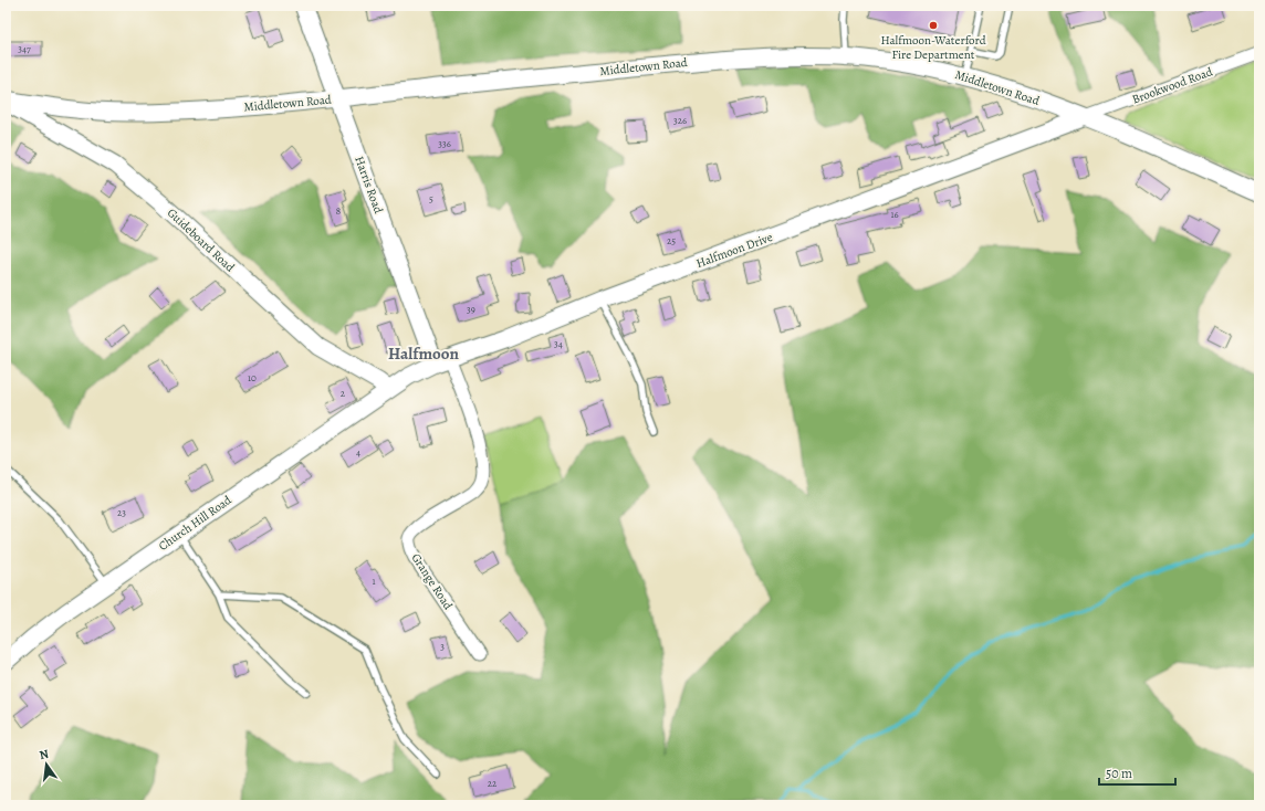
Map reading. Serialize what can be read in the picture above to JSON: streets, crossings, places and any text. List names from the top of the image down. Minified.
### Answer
{"streets":{"street":["Middletown Road","Brookwood Road","Harris Road","Guideboard Road","Halfmoon Drive","Church Hill Road","Grange Road"]},"crossings":[["Middletown Road","Brookwood Road"],["Middletown Road","Harris Road"],["Middletown Road","Guideboard Road"],["Middletown Road","Halfmoon Drive"],["Brookwood Road","Halfmoon Drive"],["Harris Road","Halfmoon Drive"],["Harris Road","Grange Road"],["Guideboard Road","Halfmoon Drive"],["Guideboard Road","Church Hill Road"],["Halfmoon Drive","Church Hill Road"],["Halfmoon Drive","Grange Road"]],"districts":["Halfmoon"],"places":["Halfmoon-Waterford Fire Department"],"house_numbers":["347","326","336","5","8","16","25","39","34","10","2","4","23","1","3","22"],"scale_bar":"50 m","north":"top"}
